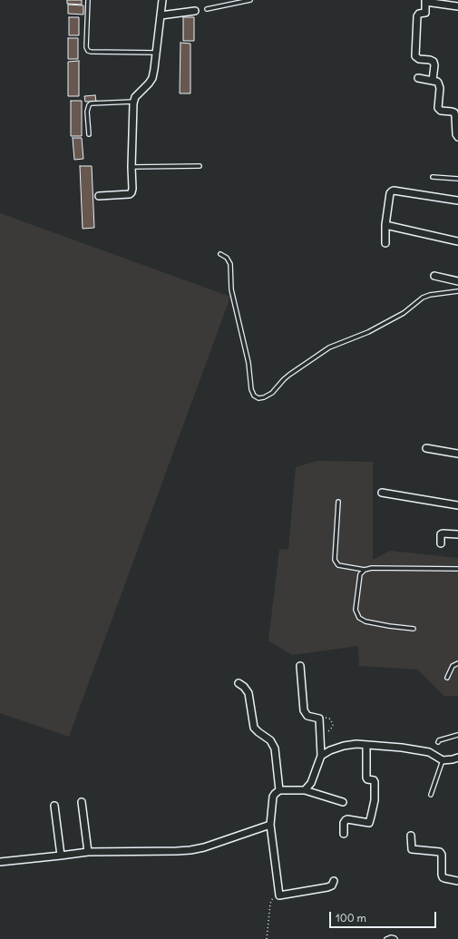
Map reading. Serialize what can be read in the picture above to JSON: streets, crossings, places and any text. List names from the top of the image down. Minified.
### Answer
{"scale_bar":"100 m"}
